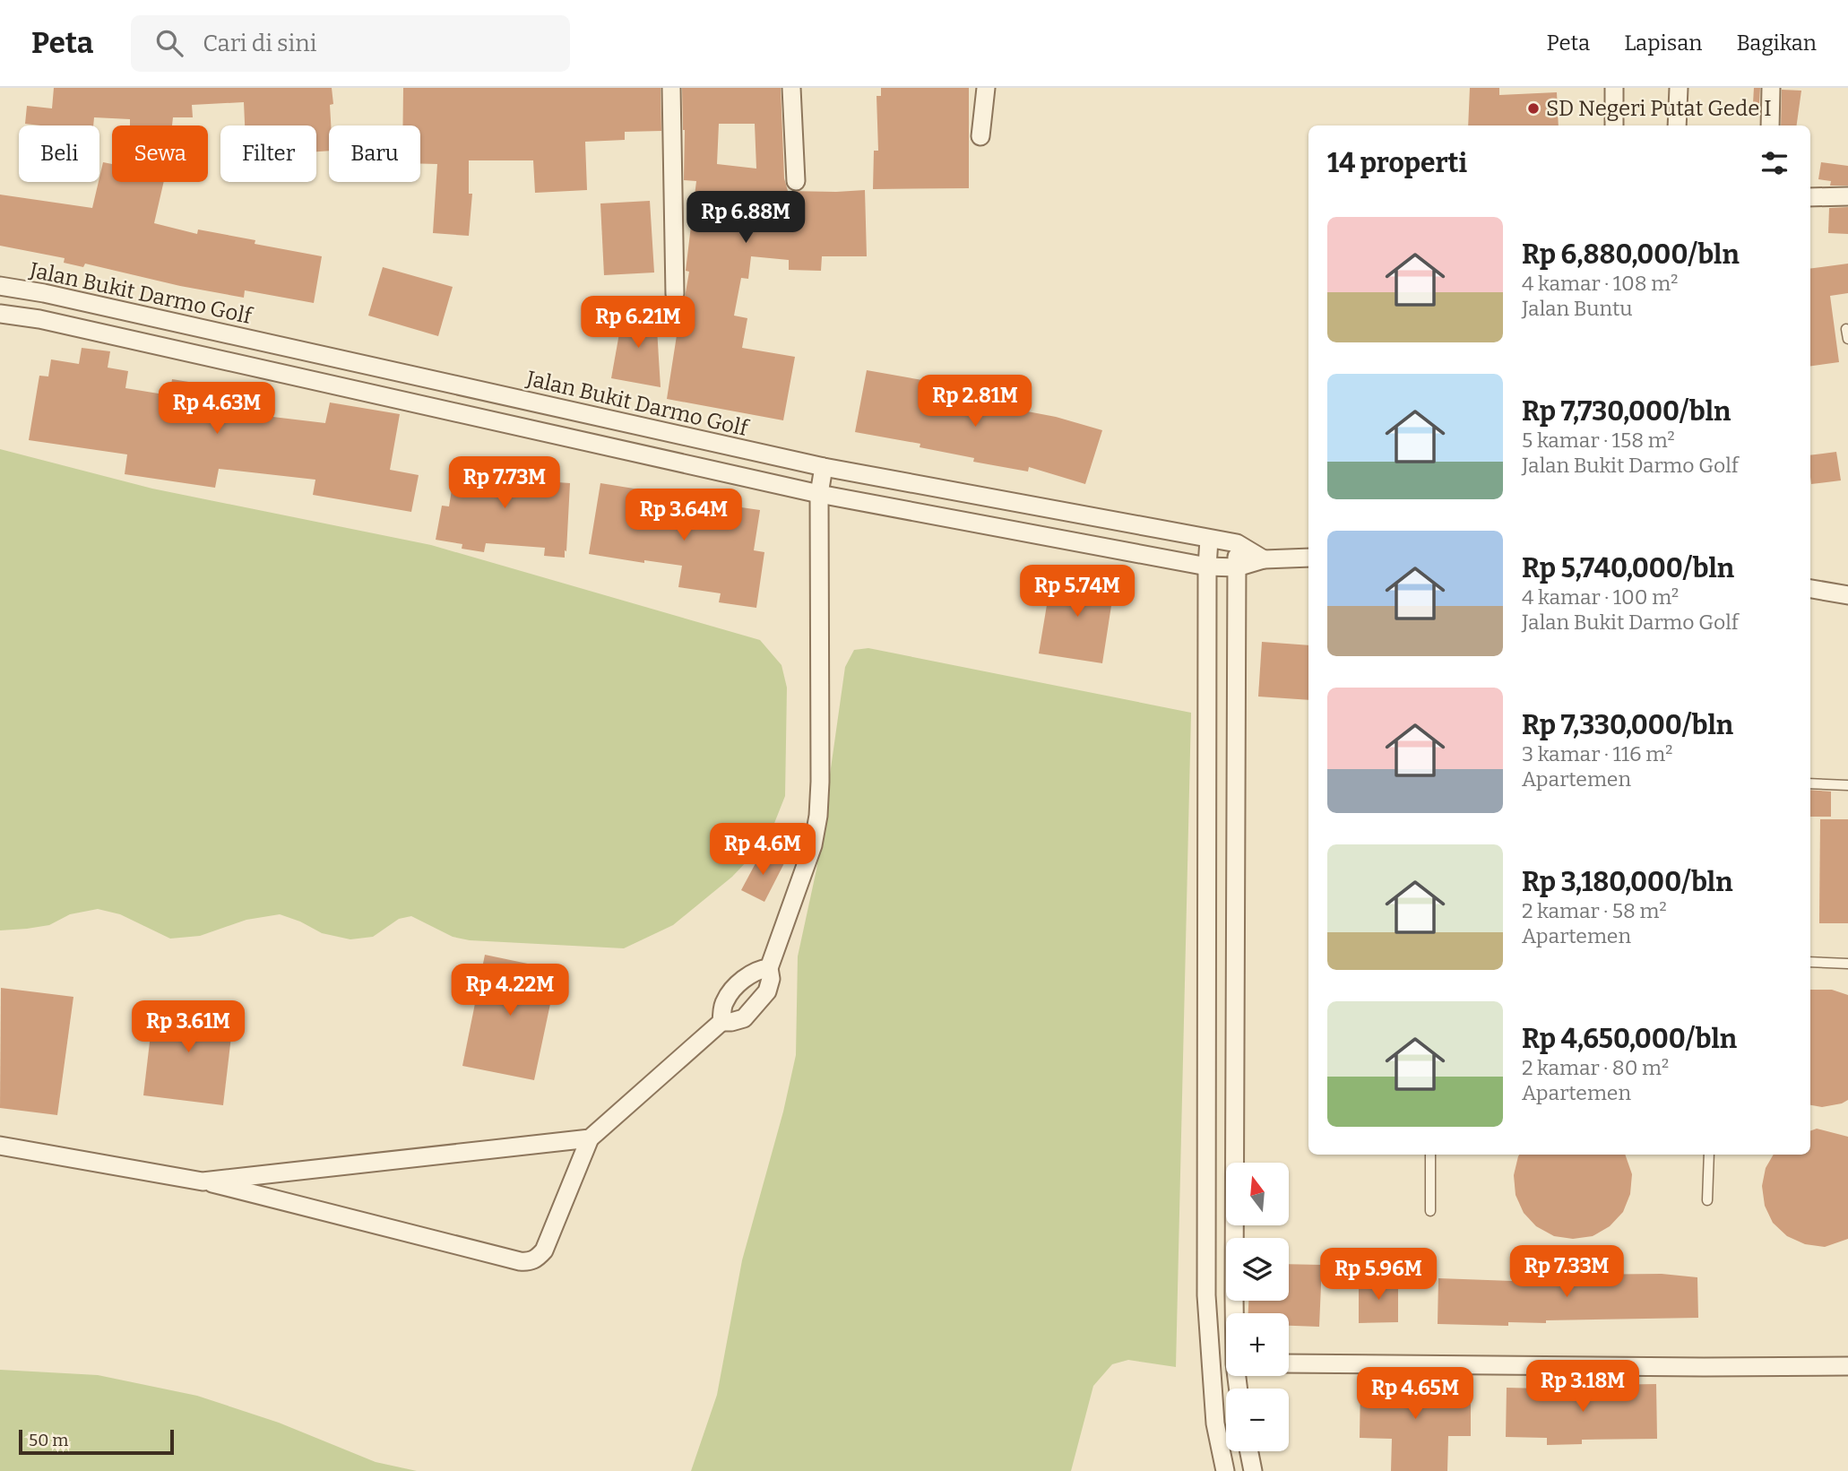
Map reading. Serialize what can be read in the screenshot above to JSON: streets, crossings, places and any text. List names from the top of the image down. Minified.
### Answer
{"streets":{"street":["Jalan Bukit Darmo Golf"]},"places":["SD Negeri Putat Gede I"],"scale_bar":"50 m","north":"top","page":{"header":"Peta","search":"Cari di sini","nav":["Peta","Lapisan","Bagikan"],"chip":["Beli","Sewa","Filter","Baru"],"heading":"14 properti","price":["Rp 6.88M","Rp 6.21M","Rp 2.81M","Rp 4.63M","Rp 7.73M","Rp 3.64M","Rp 5.74M","Rp 4.6M","Rp 4.22M","Rp 3.61M","Rp 7.33M","Rp 5.96M","Rp 3.18M","Rp 4.65M"],"list":[{"name":"Rp 6,880,000/bln","note":"4 kamar · 108 m² · Jalan Buntu"},{"name":"Rp 7,730,000/bln","note":"5 kamar · 158 m² · Jalan Bukit Darmo Golf"},{"name":"Rp 5,740,000/bln","note":"4 kamar · 100 m² · Jalan Bukit Darmo Golf"},{"name":"Rp 7,330,000/bln","note":"3 kamar · 116 m² · Apartemen"},{"name":"Rp 3,180,000/bln","note":"2 kamar · 58 m² · Apartemen"},{"name":"Rp 4,650,000/bln","note":"2 kamar · 80 m² · Apartemen"}],"map_buttons":["+","−"],"scale":"50 m"}}
